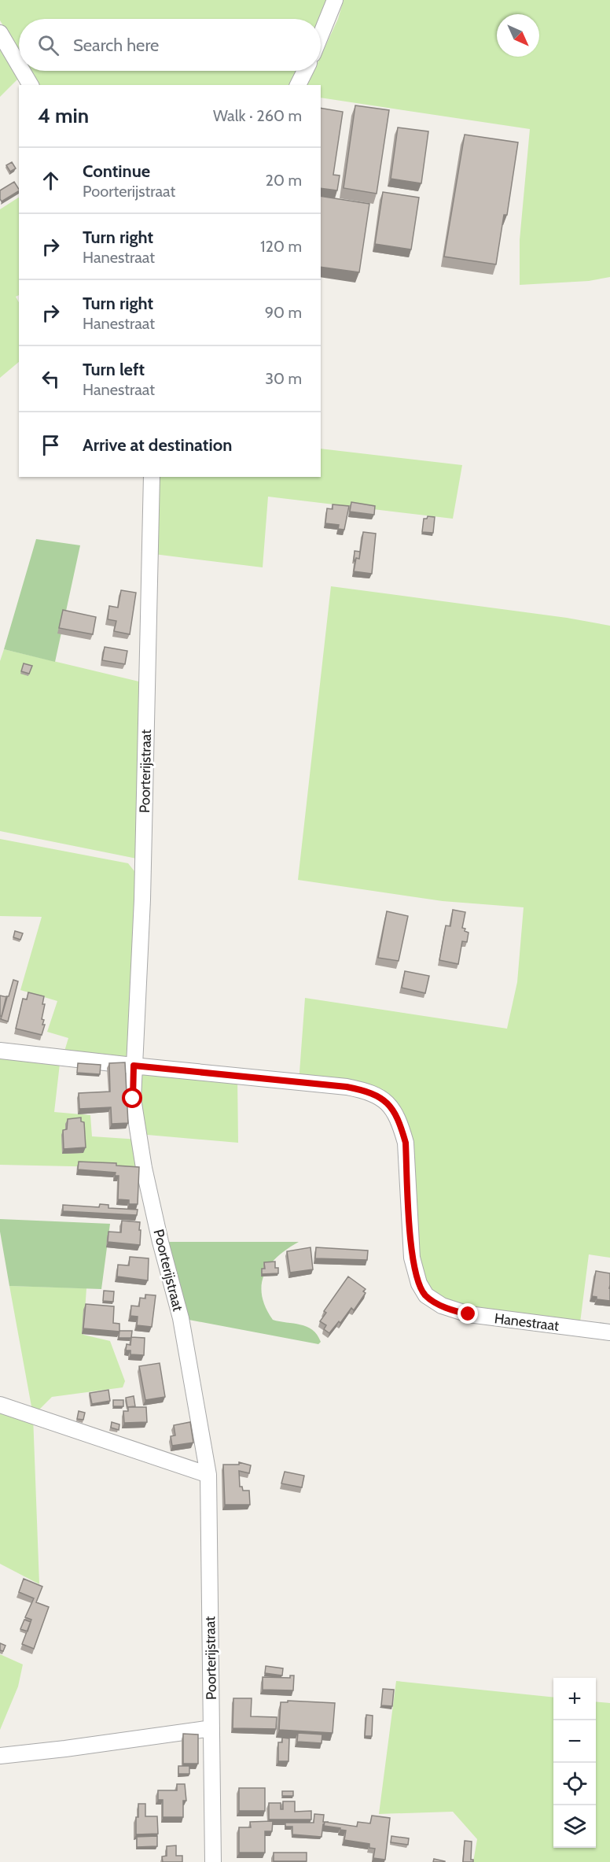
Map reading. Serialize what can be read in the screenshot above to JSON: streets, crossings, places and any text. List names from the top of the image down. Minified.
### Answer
{"streets":{"street":["Poorterijstraat","Hanestraat"]},"crossings":[["Poorterijstraat","Hanestraat"]],"north":"bottom right","page":{"search":"Search here","heading":["4 min","Walk · 260 m"],"list":[["Continue","Poorterijstraat","20 m"],["Turn right","Hanestraat","120 m"],["Turn right","Hanestraat","90 m"],["Turn left","Hanestraat","30 m"],"Arrive at destination"],"map_buttons":["+","−"]}}
